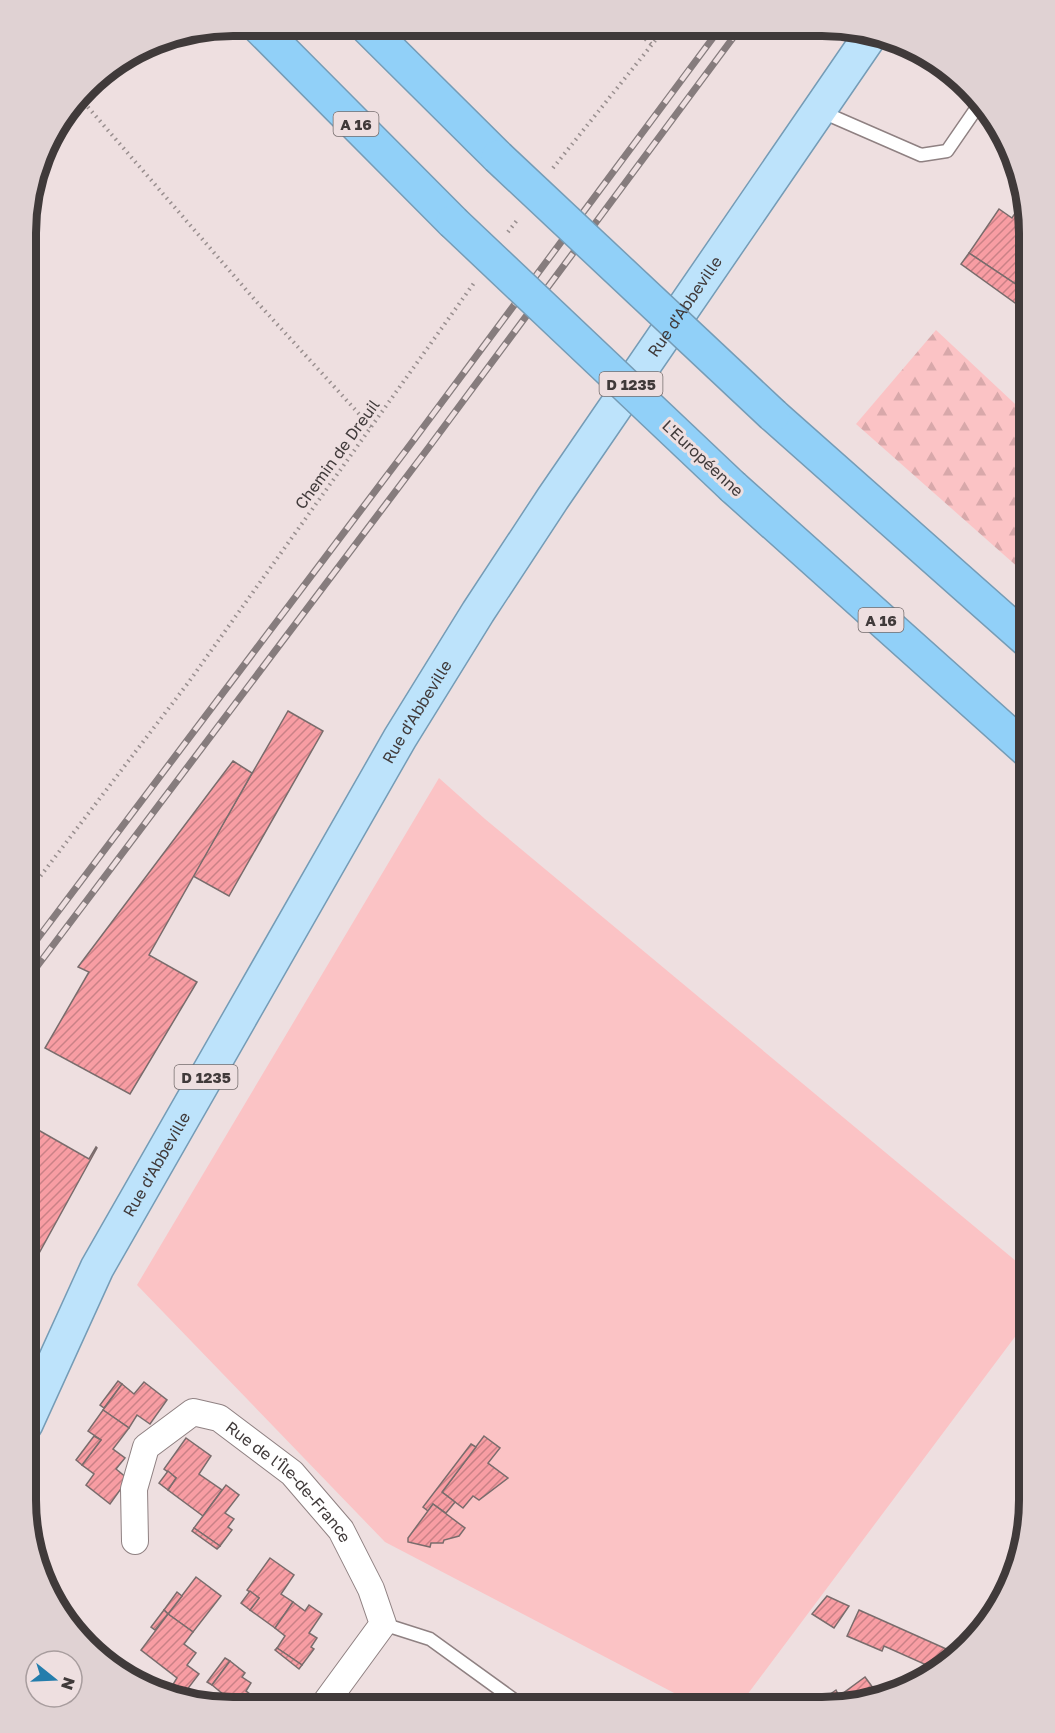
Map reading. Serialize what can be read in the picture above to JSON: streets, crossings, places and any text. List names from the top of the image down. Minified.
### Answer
{"streets":{"highway":["A 16","L'Européenne"],"main road":["Rue d'Abbeville","D 1235"],"street":["Rue de l'Île-de-France"],"path":["Chemin de Dreuil"]},"north":"right"}
